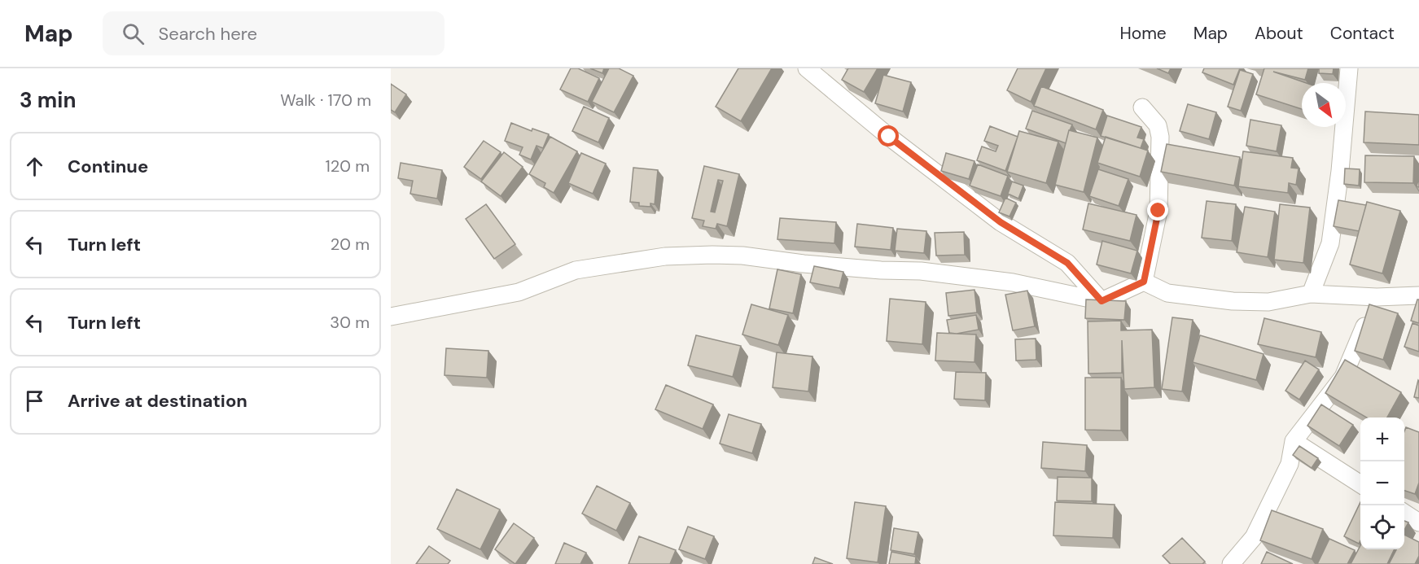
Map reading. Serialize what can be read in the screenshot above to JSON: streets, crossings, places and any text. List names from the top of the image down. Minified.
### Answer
{"north":"bottom right","page":{"header":"Map","search":"Search here","nav":["Home","Map","About","Contact"],"heading":["3 min","Walk · 170 m"],"list":[["Continue","120 m"],["Turn left","20 m"],["Turn left","30 m"],"Arrive at destination"],"map_buttons":["+","−"]}}
